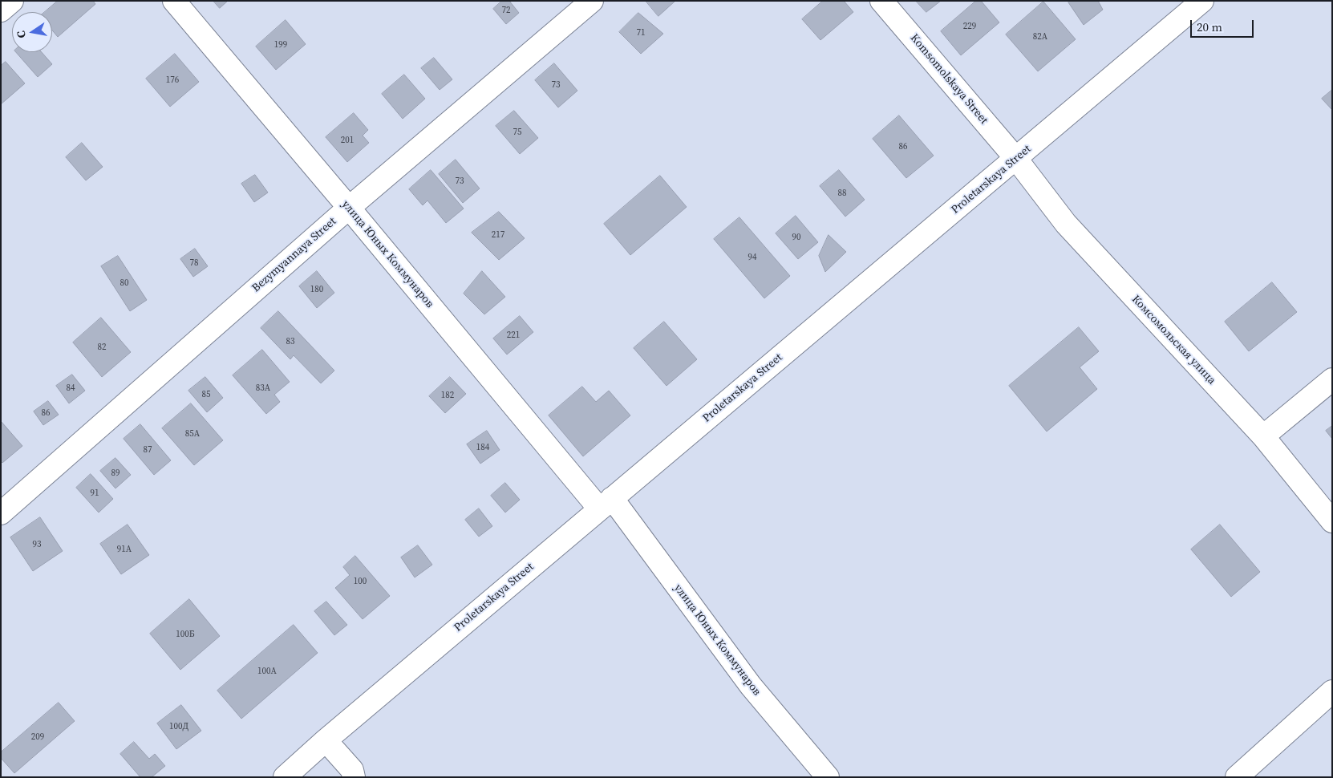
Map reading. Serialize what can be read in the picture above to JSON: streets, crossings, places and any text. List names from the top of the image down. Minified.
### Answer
{"streets":{"street":["Komsomolskaya Street","Proletarskaya Street","улица Юных Коммунаров","Bezymyannaya Street","Комсомольская улица"]},"crossings":[["Komsomolskaya Street","Proletarskaya Street"],["Komsomolskaya Street","Комсомольская улица"],["Proletarskaya Street","улица Юных Коммунаров"],["Proletarskaya Street","Комсомольская улица"],["улица Юных Коммунаров","Bezymyannaya Street"]],"house_numbers":["72","229","71","82А","199","176","73","75","201","86","73","88","217","90","94","78","80","180","221","83","82","84","83А","85","182","86","85А","184","87","89","91","93","91А","100","100Б","100А","100Д","209"],"scale_bar":"20 m","north":"left"}
